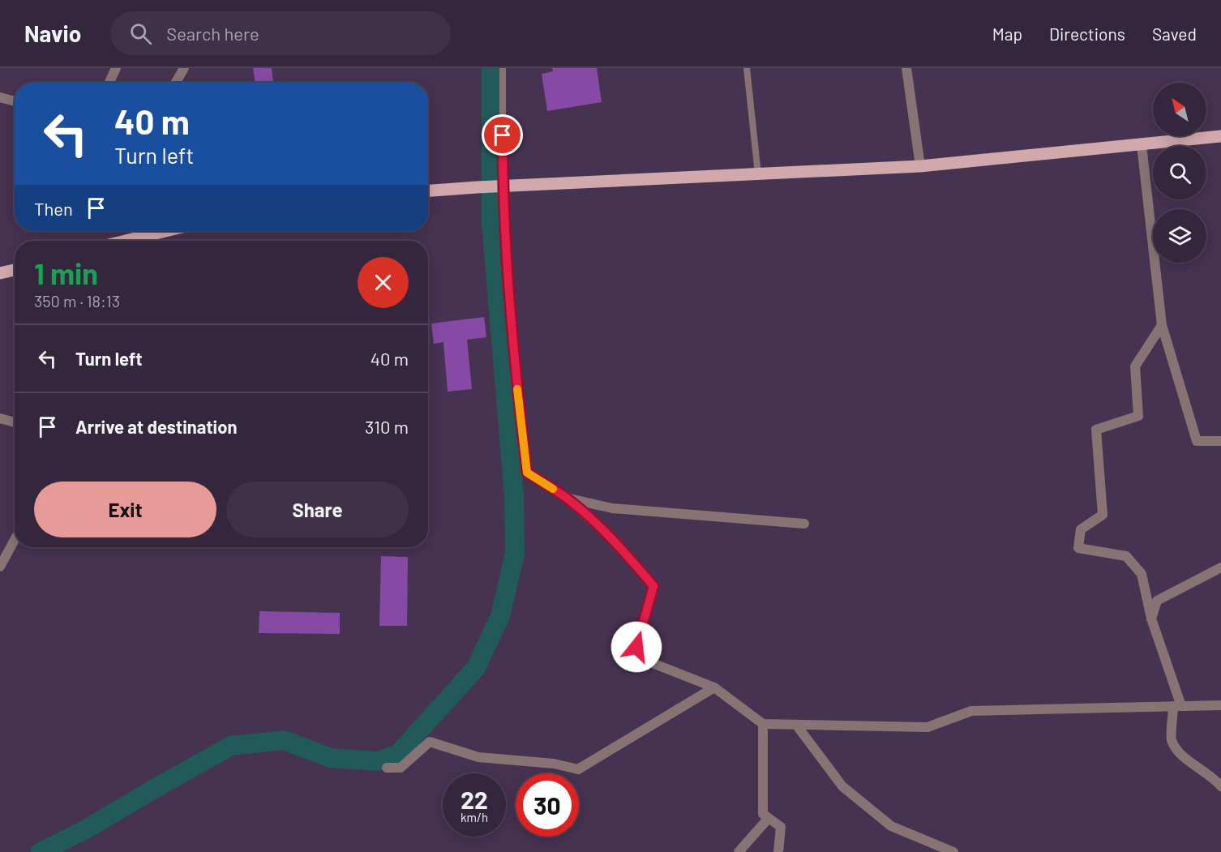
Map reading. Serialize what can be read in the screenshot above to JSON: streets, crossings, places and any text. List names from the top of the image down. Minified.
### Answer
{"north":"top left","page":{"header":"Navio","search":"Search here","nav":["Map","Directions","Saved"],"turn":["40 m","Turn left"],"then":"Then","heading":["1 min","350 m · 18:13"],"list":[{"name":"Turn left","value":"40 m"},{"name":"Arrive at destination","value":"310 m"}],"buttons":["Exit","Share"],"speed":"22 km/h","limit":"30"}}
